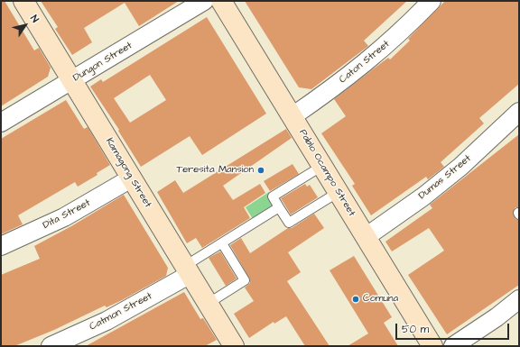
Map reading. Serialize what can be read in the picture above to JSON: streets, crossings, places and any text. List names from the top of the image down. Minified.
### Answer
{"streets":{"main road":["Kamagong Street","Pablo Ocampo Street"],"street":["Dungon Street","Caton Street","Dumas Street","Dita Street","Catmon Street"]},"crossings":[["Dungon Street","Kamagong Street"],["Caton Street","Pablo Ocampo Street"],["Kamagong Street","Dita Street"],["Kamagong Street","Catmon Street"],["Pablo Ocampo Street","Dumas Street"]],"places":["Teresita Mansion","Comuna"],"scale_bar":"50 m","north":"top right"}
